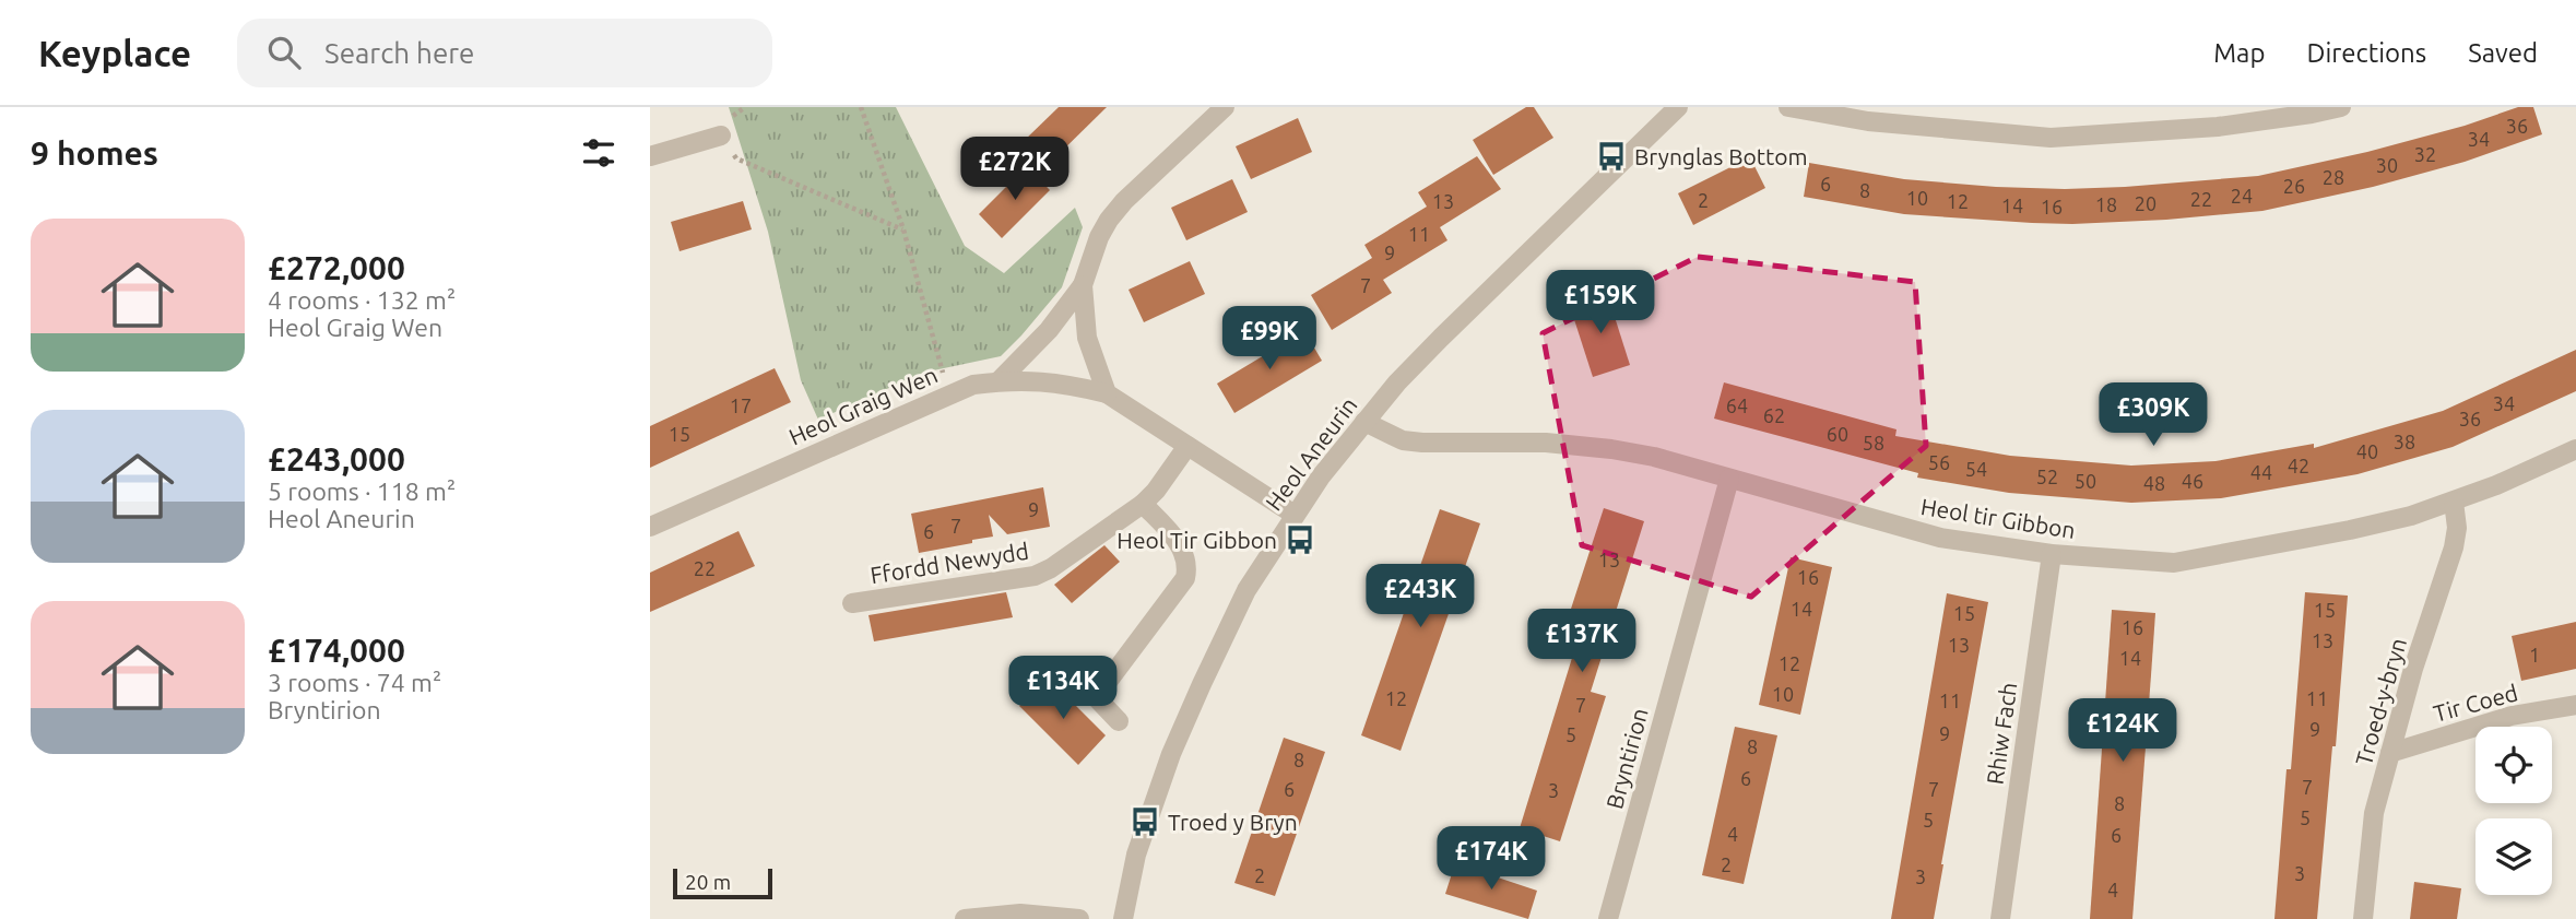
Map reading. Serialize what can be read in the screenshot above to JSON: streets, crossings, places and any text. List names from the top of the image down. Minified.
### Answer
{"streets":{"street":["Heol Graig Wen","Heol Aneurin","Heol tir Gibbon","Ffordd Newydd","Troed-y-bryn","Tir Coed","Rhiw Fach","Bryntirion"]},"crossings":[["Heol Graig Wen","Heol Aneurin"],["Heol Graig Wen","Ffordd Newydd"],["Heol Aneurin","Heol tir Gibbon"],["Heol tir Gibbon","Troed-y-bryn"],["Heol tir Gibbon","Rhiw Fach"],["Heol tir Gibbon","Bryntirion"],["Troed-y-bryn","Tir Coed"]],"places":{"bus stop":["Brynglas Bottom","Heol Tir Gibbon","Troed y Bryn"]},"house_numbers":["36","34","32","30","28","6","26","8","24","10","22","2","13","12","20","18","14","16","11","9","7","34","17","64","62","36","15","60","38","58","40","56","42","54","44","52","50","46","48","9","7","6","13","22","16","14","15","15","16","13","13","1","14","12","10","12","11","11","7","9","9","5","8","8","6","7","6","7","3","8","5","5","4","6","2","3","2","3","4"],"scale_bar":"20 m","page":{"header":"Keyplace","search":"Search here","nav":["Map","Directions","Saved"],"heading":"9 homes","price":["£272K","£159K","£99K","£309K","£243K","£137K","£134K","£124K","£174K"],"list":[{"name":"£272,000","note":"4 rooms · 132 m² · Heol Graig Wen"},{"name":"£243,000","note":"5 rooms · 118 m² · Heol Aneurin"},{"name":"£174,000","note":"3 rooms · 74 m² · Bryntirion"}],"scale":"20 m"}}
